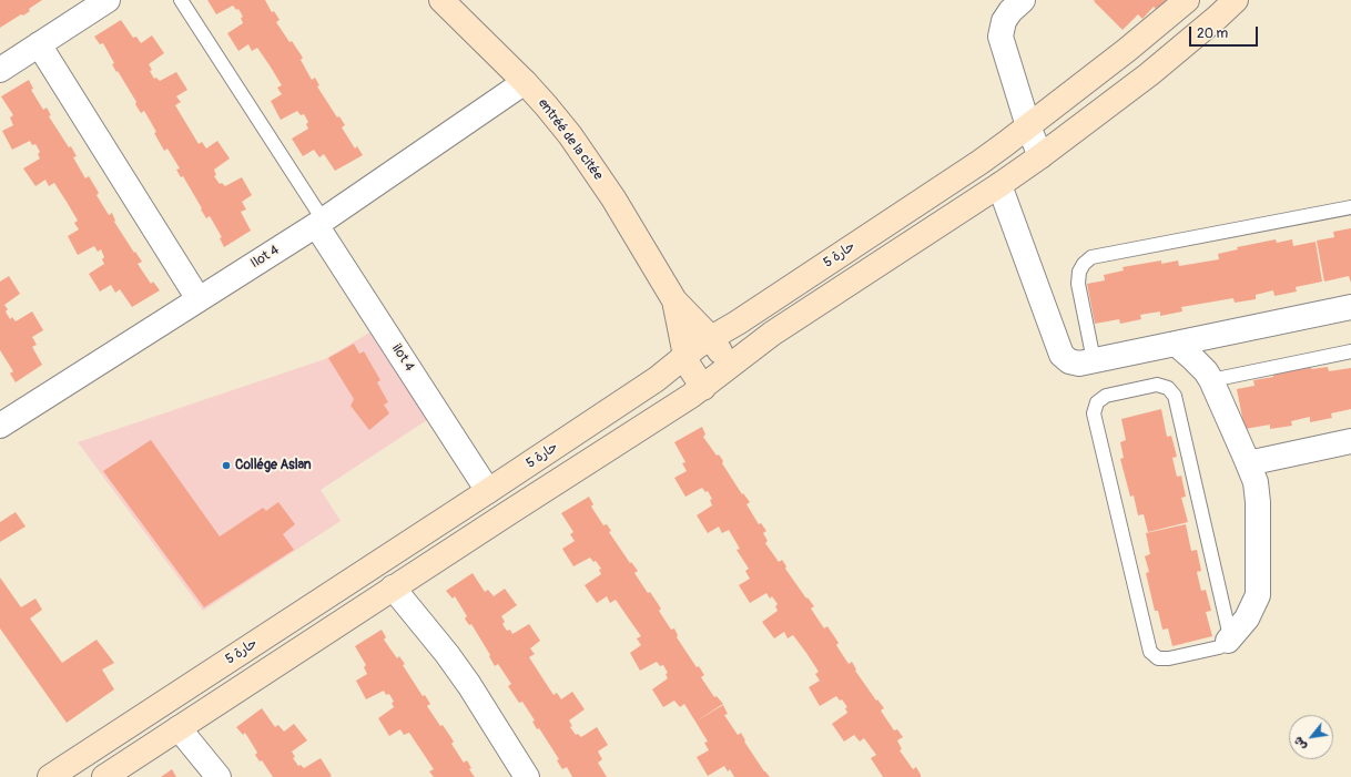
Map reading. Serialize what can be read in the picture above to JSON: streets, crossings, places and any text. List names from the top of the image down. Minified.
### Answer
{"streets":{"street":["entréé de la citée","حارة 5","Ilot 4","ilot 4"]},"crossings":[["entréé de la citée","حارة 5"],["entréé de la citée","Ilot 4"],["حارة 5","ilot 4"],["Ilot 4","ilot 4"]],"places":["Collége Aslan"],"scale_bar":"20 m","north":"bottom left"}
